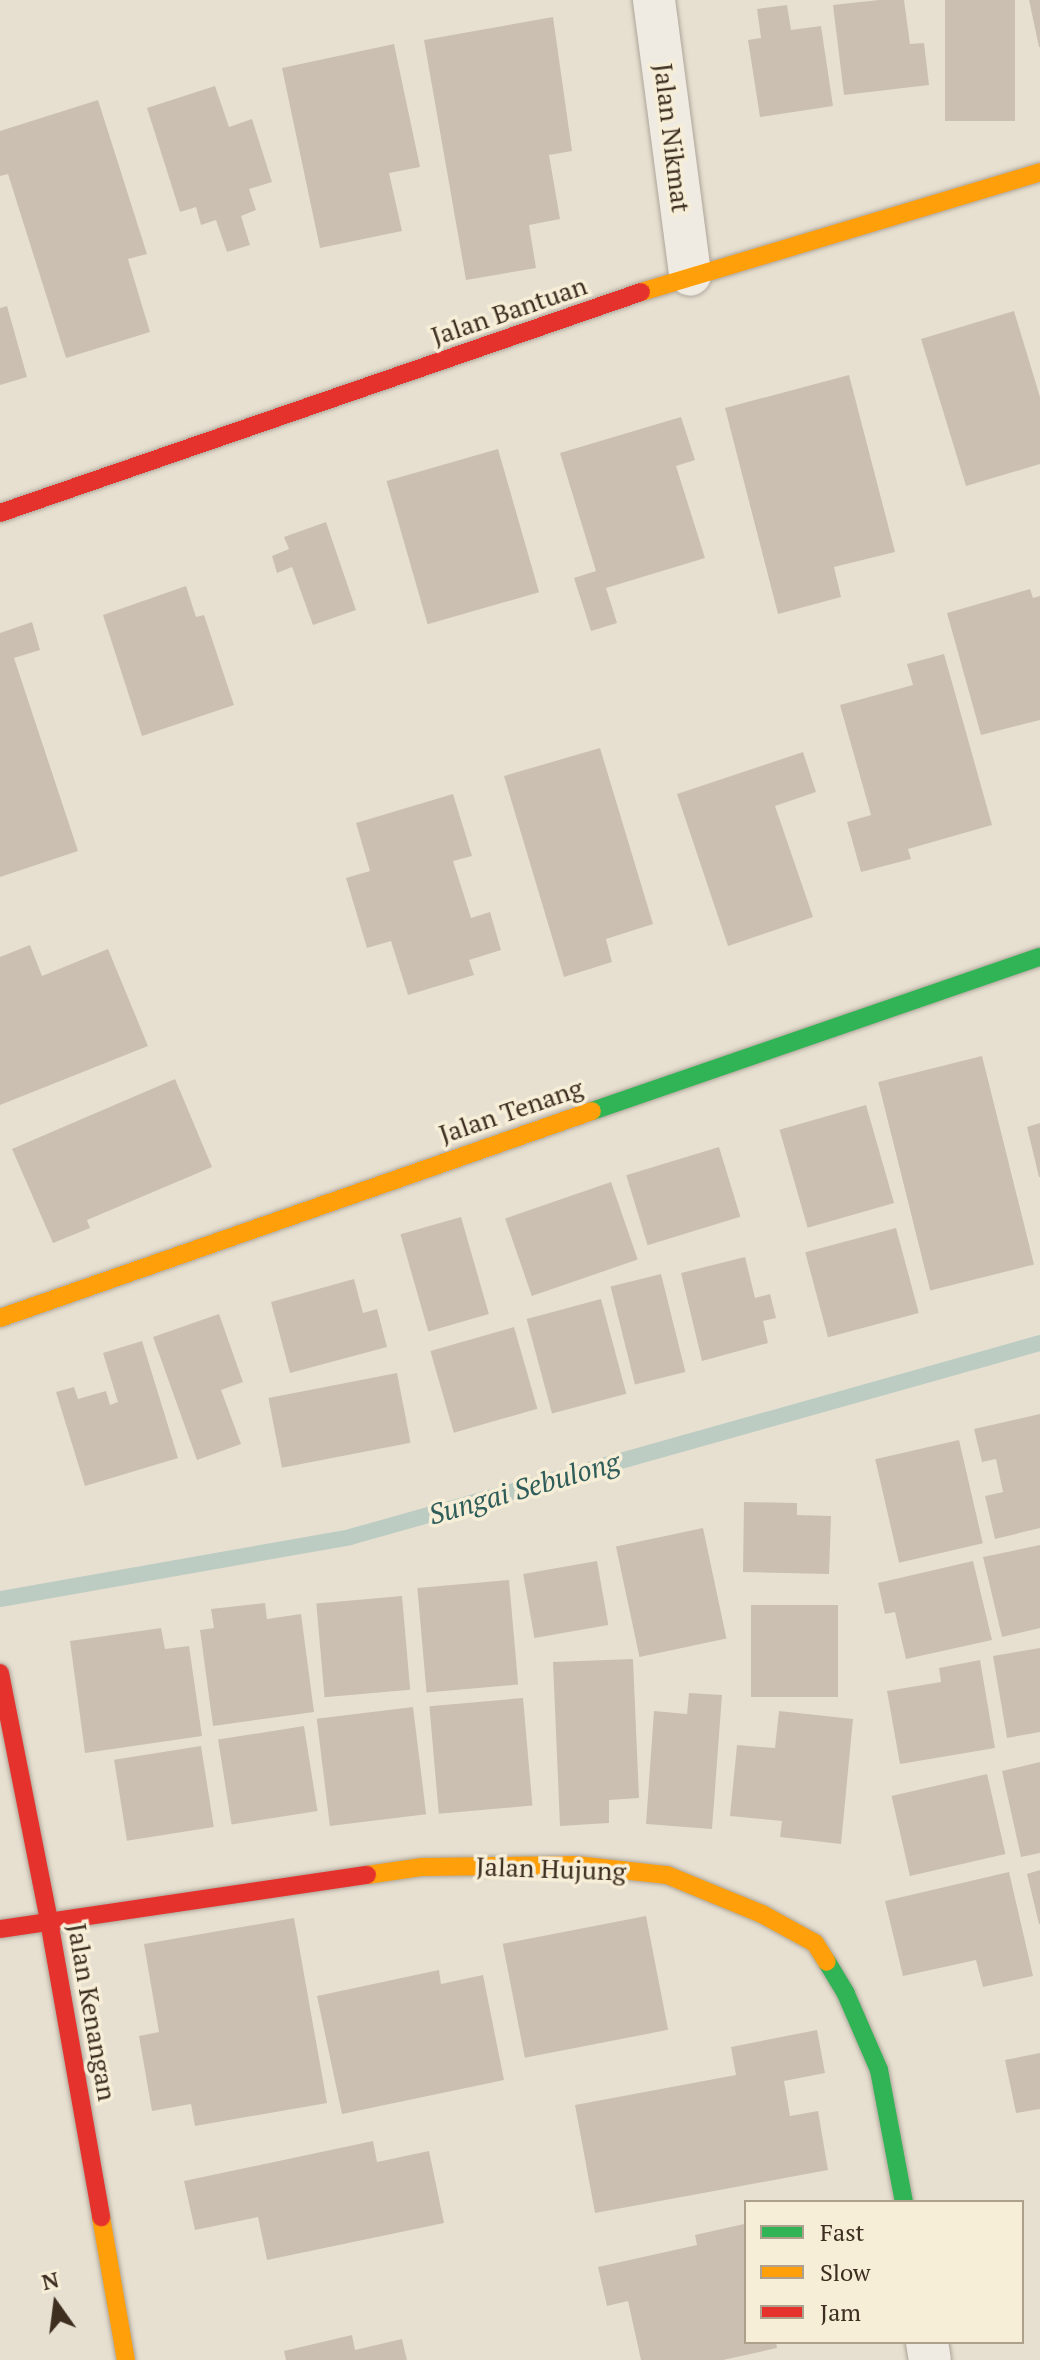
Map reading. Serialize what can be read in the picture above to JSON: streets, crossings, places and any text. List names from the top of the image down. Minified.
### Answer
{"streets":{"street":["Jalan Nikmat","Jalan Bantuan","Jalan Tenang","Jalan Hujung","Jalan Kenangan"]},"crossings":[["Jalan Nikmat","Jalan Bantuan"],["Jalan Hujung","Jalan Kenangan"]],"water":["Sungai Sebulong"],"legend":["Fast","Slow","Jam"],"north":"top"}
